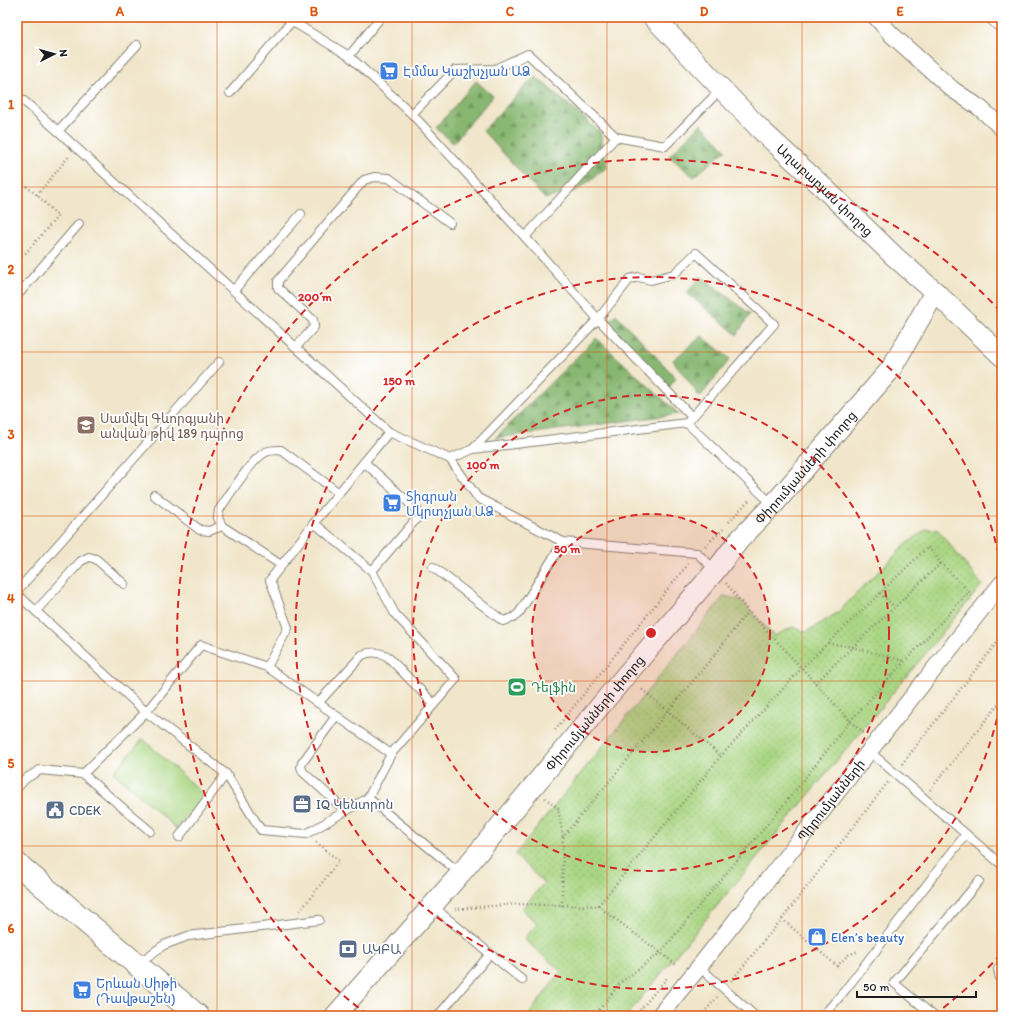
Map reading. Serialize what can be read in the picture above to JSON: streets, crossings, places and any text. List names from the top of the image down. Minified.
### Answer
{"streets":{"street":["Աղաբաբյան փողոց","Փիրումյանների փողոց","Պիրումյանների"]},"crossings":[["Աղաբաբյան փողոց","Փիրումյանների փողոց"]],"places":{"supermarket":["Էմմա Կաշխչյան ԱՁ","Տիգրան Մկրտչյան ԱՁ","Երևան Սիթի (Դավթաշեն)"],"school or university":["Սամվել Գևորգյանի անվան թիվ 189 դպրոց"],"sports":["Դելֆին"],"office":["IQ Կենտրոն"],"public building":["CDEK"],"shop":["Elen’s beauty"],"bank":["ԱԿԲԱ"]},"scale_bar":"50 m","north":"right","grid":{"columns":["A","B","C","D","E"],"rows":["1","2","3","4","5","6"]},"rings":["200 m","150 m","100 m","50 m"]}
